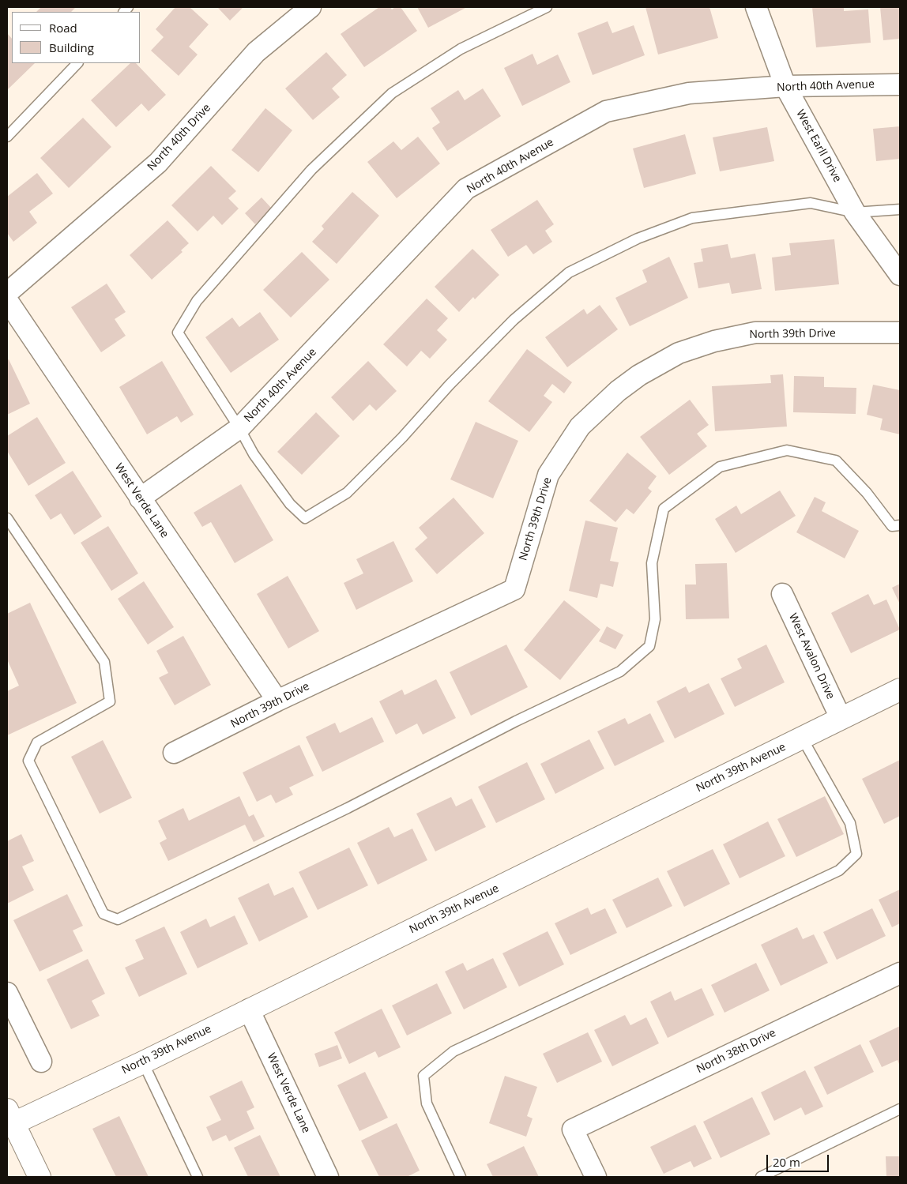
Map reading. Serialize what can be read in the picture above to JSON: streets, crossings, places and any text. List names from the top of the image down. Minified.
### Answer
{"streets":{"street":["North 40th Avenue","North 40th Drive","West Earll Drive","North 39th Drive","West Verde Lane","West Avalon Drive","North 39th Avenue","North 38th Drive"]},"crossings":[["North 40th Avenue","West Earll Drive"],["North 40th Avenue","West Verde Lane"],["North 39th Drive","West Verde Lane"],["West Verde Lane","North 39th Avenue"],["West Avalon Drive","North 39th Avenue"]],"legend":["Road","Building"],"scale_bar":"20 m"}
